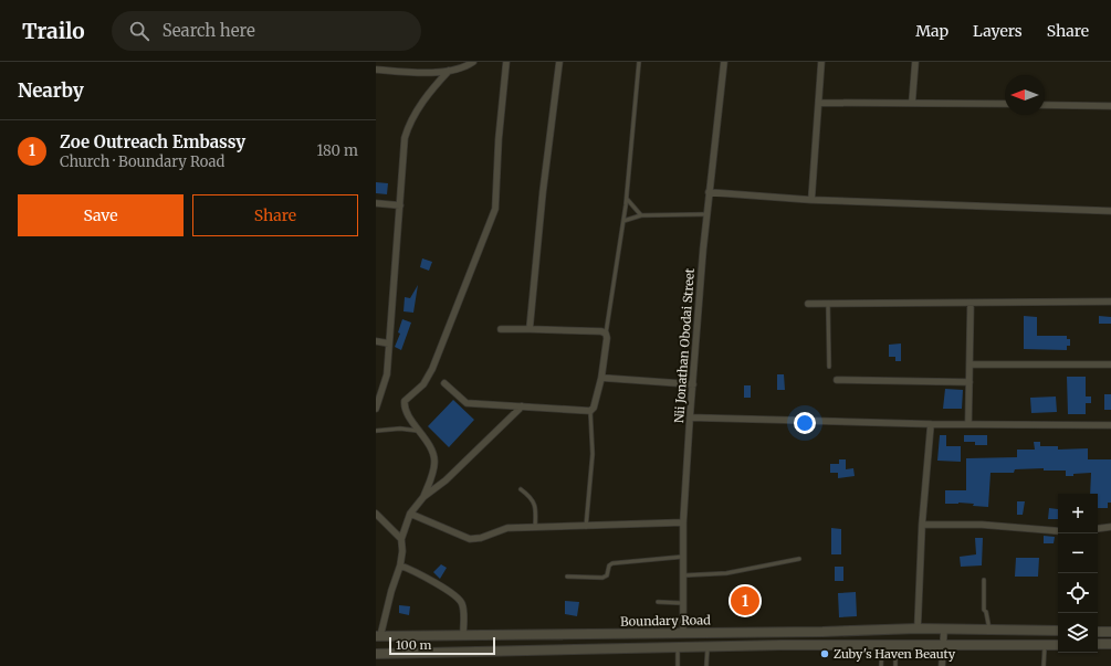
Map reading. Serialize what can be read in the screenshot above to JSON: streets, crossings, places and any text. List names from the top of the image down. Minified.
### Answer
{"streets":{"main road":["Boundary Road"],"street":["Nii Jonathan Obodai Street"]},"crossings":[["Nii Jonathan Obodai Street","Boundary Road"]],"places":["Zuby's Haven Beauty"],"scale_bar":"100 m","north":"left","page":{"header":"Trailo","search":"Search here","nav":["Map","Layers","Share"],"heading":"Nearby","list":[{"mark":"1","name":"Zoe Outreach Embassy","note":"Church · Boundary Road","value":"180 m"}],"buttons":["Save","Share"],"map_buttons":["+","−"],"pins":"1","scale":"100 m"}}
